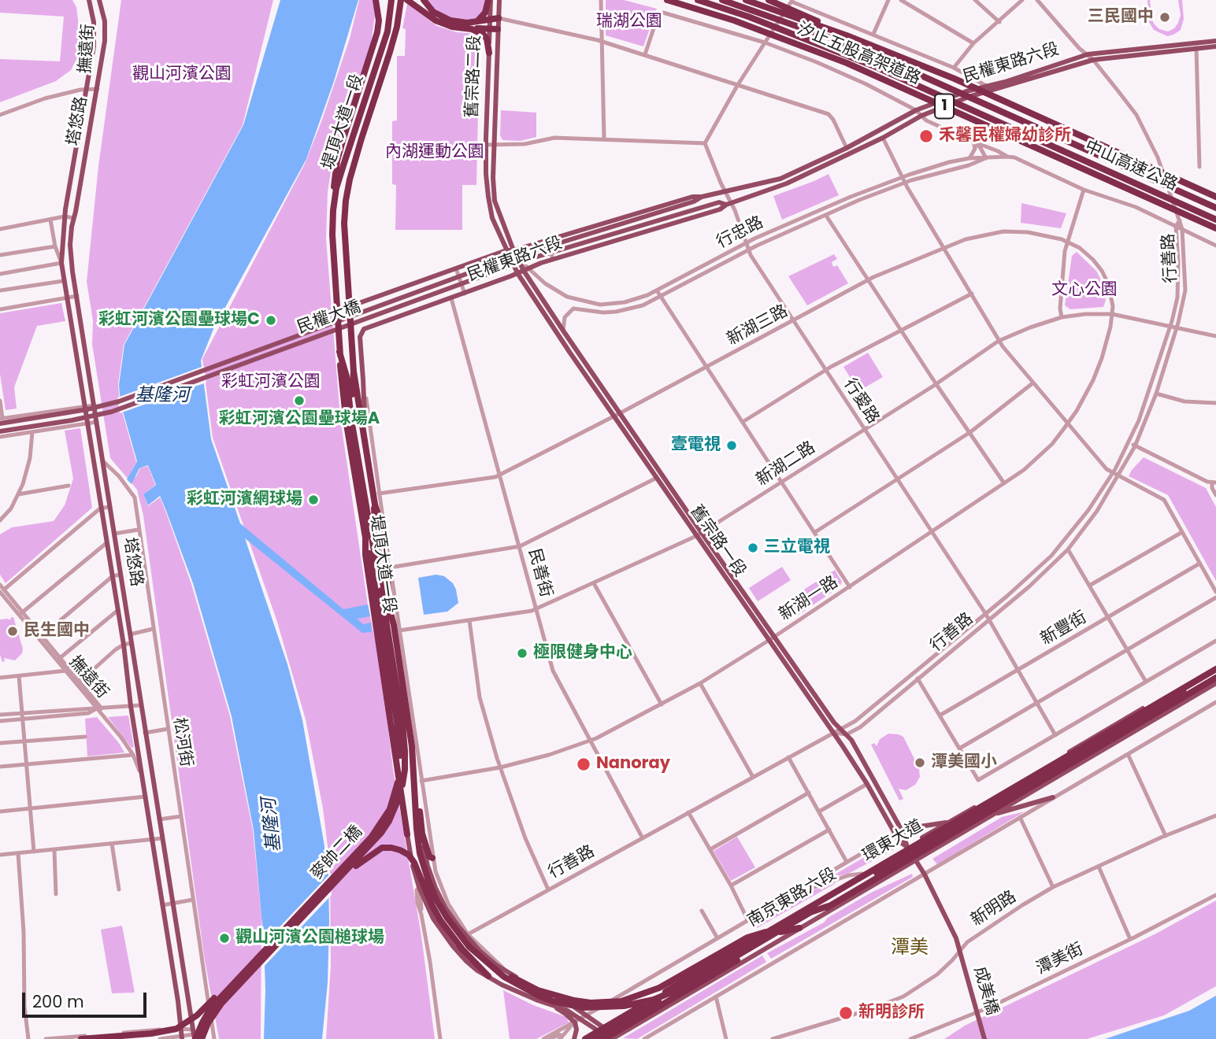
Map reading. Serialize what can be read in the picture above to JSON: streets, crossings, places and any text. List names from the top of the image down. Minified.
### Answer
{"streets":{"highway":["汐止五股高架道路","1","堤頂大道一段","中山高速公路","環東大道","麥帥二橋"],"main road":["撫遠街","民權東路六段","舊宗路二段","塔悠路","民權大橋","舊宗路一段","南京東路六段","成美橋"],"street":["行忠路","行善路","新湖三路","行愛路","新湖二路","民善街","新湖一路","新豐街","松河街","新明路","潭美街"]},"crossings":[["撫遠街","塔悠路"],["民權東路六段","舊宗路二段"],["民權東路六段","堤頂大道一段"],["民權東路六段","行忠路"],["民權東路六段","民權大橋"],["民權東路六段","行愛路"],["民權東路六段","舊宗路一段"],["民權東路六段","民善街"],["舊宗路二段","舊宗路一段"],["塔悠路","松河街"],["塔悠路","麥帥二橋"],["堤頂大道一段","行善路"],["堤頂大道一段","新湖三路"],["堤頂大道一段","新湖二路"],["堤頂大道一段","新湖一路"],["堤頂大道一段","南京東路六段"],["行忠路","行善路"],["行忠路","行愛路"],["行忠路","舊宗路一段"],["行善路","行愛路"],["行善路","新湖二路"],["行善路","舊宗路一段"],["行善路","民善街"],["新湖三路","行愛路"],["新湖三路","新湖二路"],["新湖三路","舊宗路一段"],["新湖三路","民善街"],["新湖三路","新湖一路"],["行愛路","新湖二路"],["行愛路","新湖一路"],["行愛路","新豐街"],["新湖二路","舊宗路一段"],["新湖二路","民善街"],["新湖二路","新湖一路"],["舊宗路一段","新湖一路"],["舊宗路一段","南京東路六段"],["舊宗路一段","成美橋"],["民善街","新湖一路"],["環東大道","南京東路六段"],["新明路","成美橋"]],"districts":["潭美"],"water":["基隆河"],"parks":["瑞湖公園","觀山河濱公園","內湖運動公園","文心公園","彩虹河濱公園"],"places":["三民國中","禾馨民權婦幼診所","彩虹河濱公園壘球場C","彩虹河濱公園壘球場A","壹電視","彩虹河濱網球場","三立電視","民生國中","極限健身中心","潭美國小","Nanoray","觀山河濱公園槌球場","新明診所"],"scale_bar":"200 m"}
